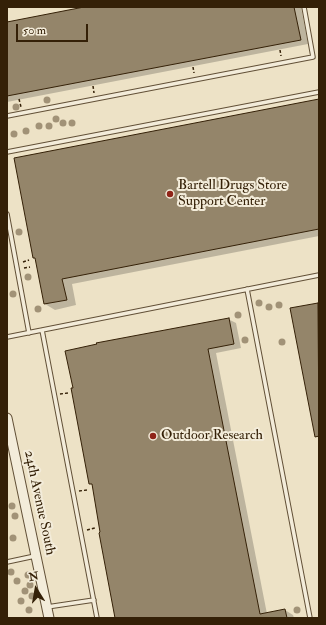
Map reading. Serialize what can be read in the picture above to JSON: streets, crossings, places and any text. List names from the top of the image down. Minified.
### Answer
{"streets":{"street":["24th Avenue South"]},"places":["Bartell Drugs Store Support Center","Outdoor Research"],"scale_bar":"50 m","north":"top"}
